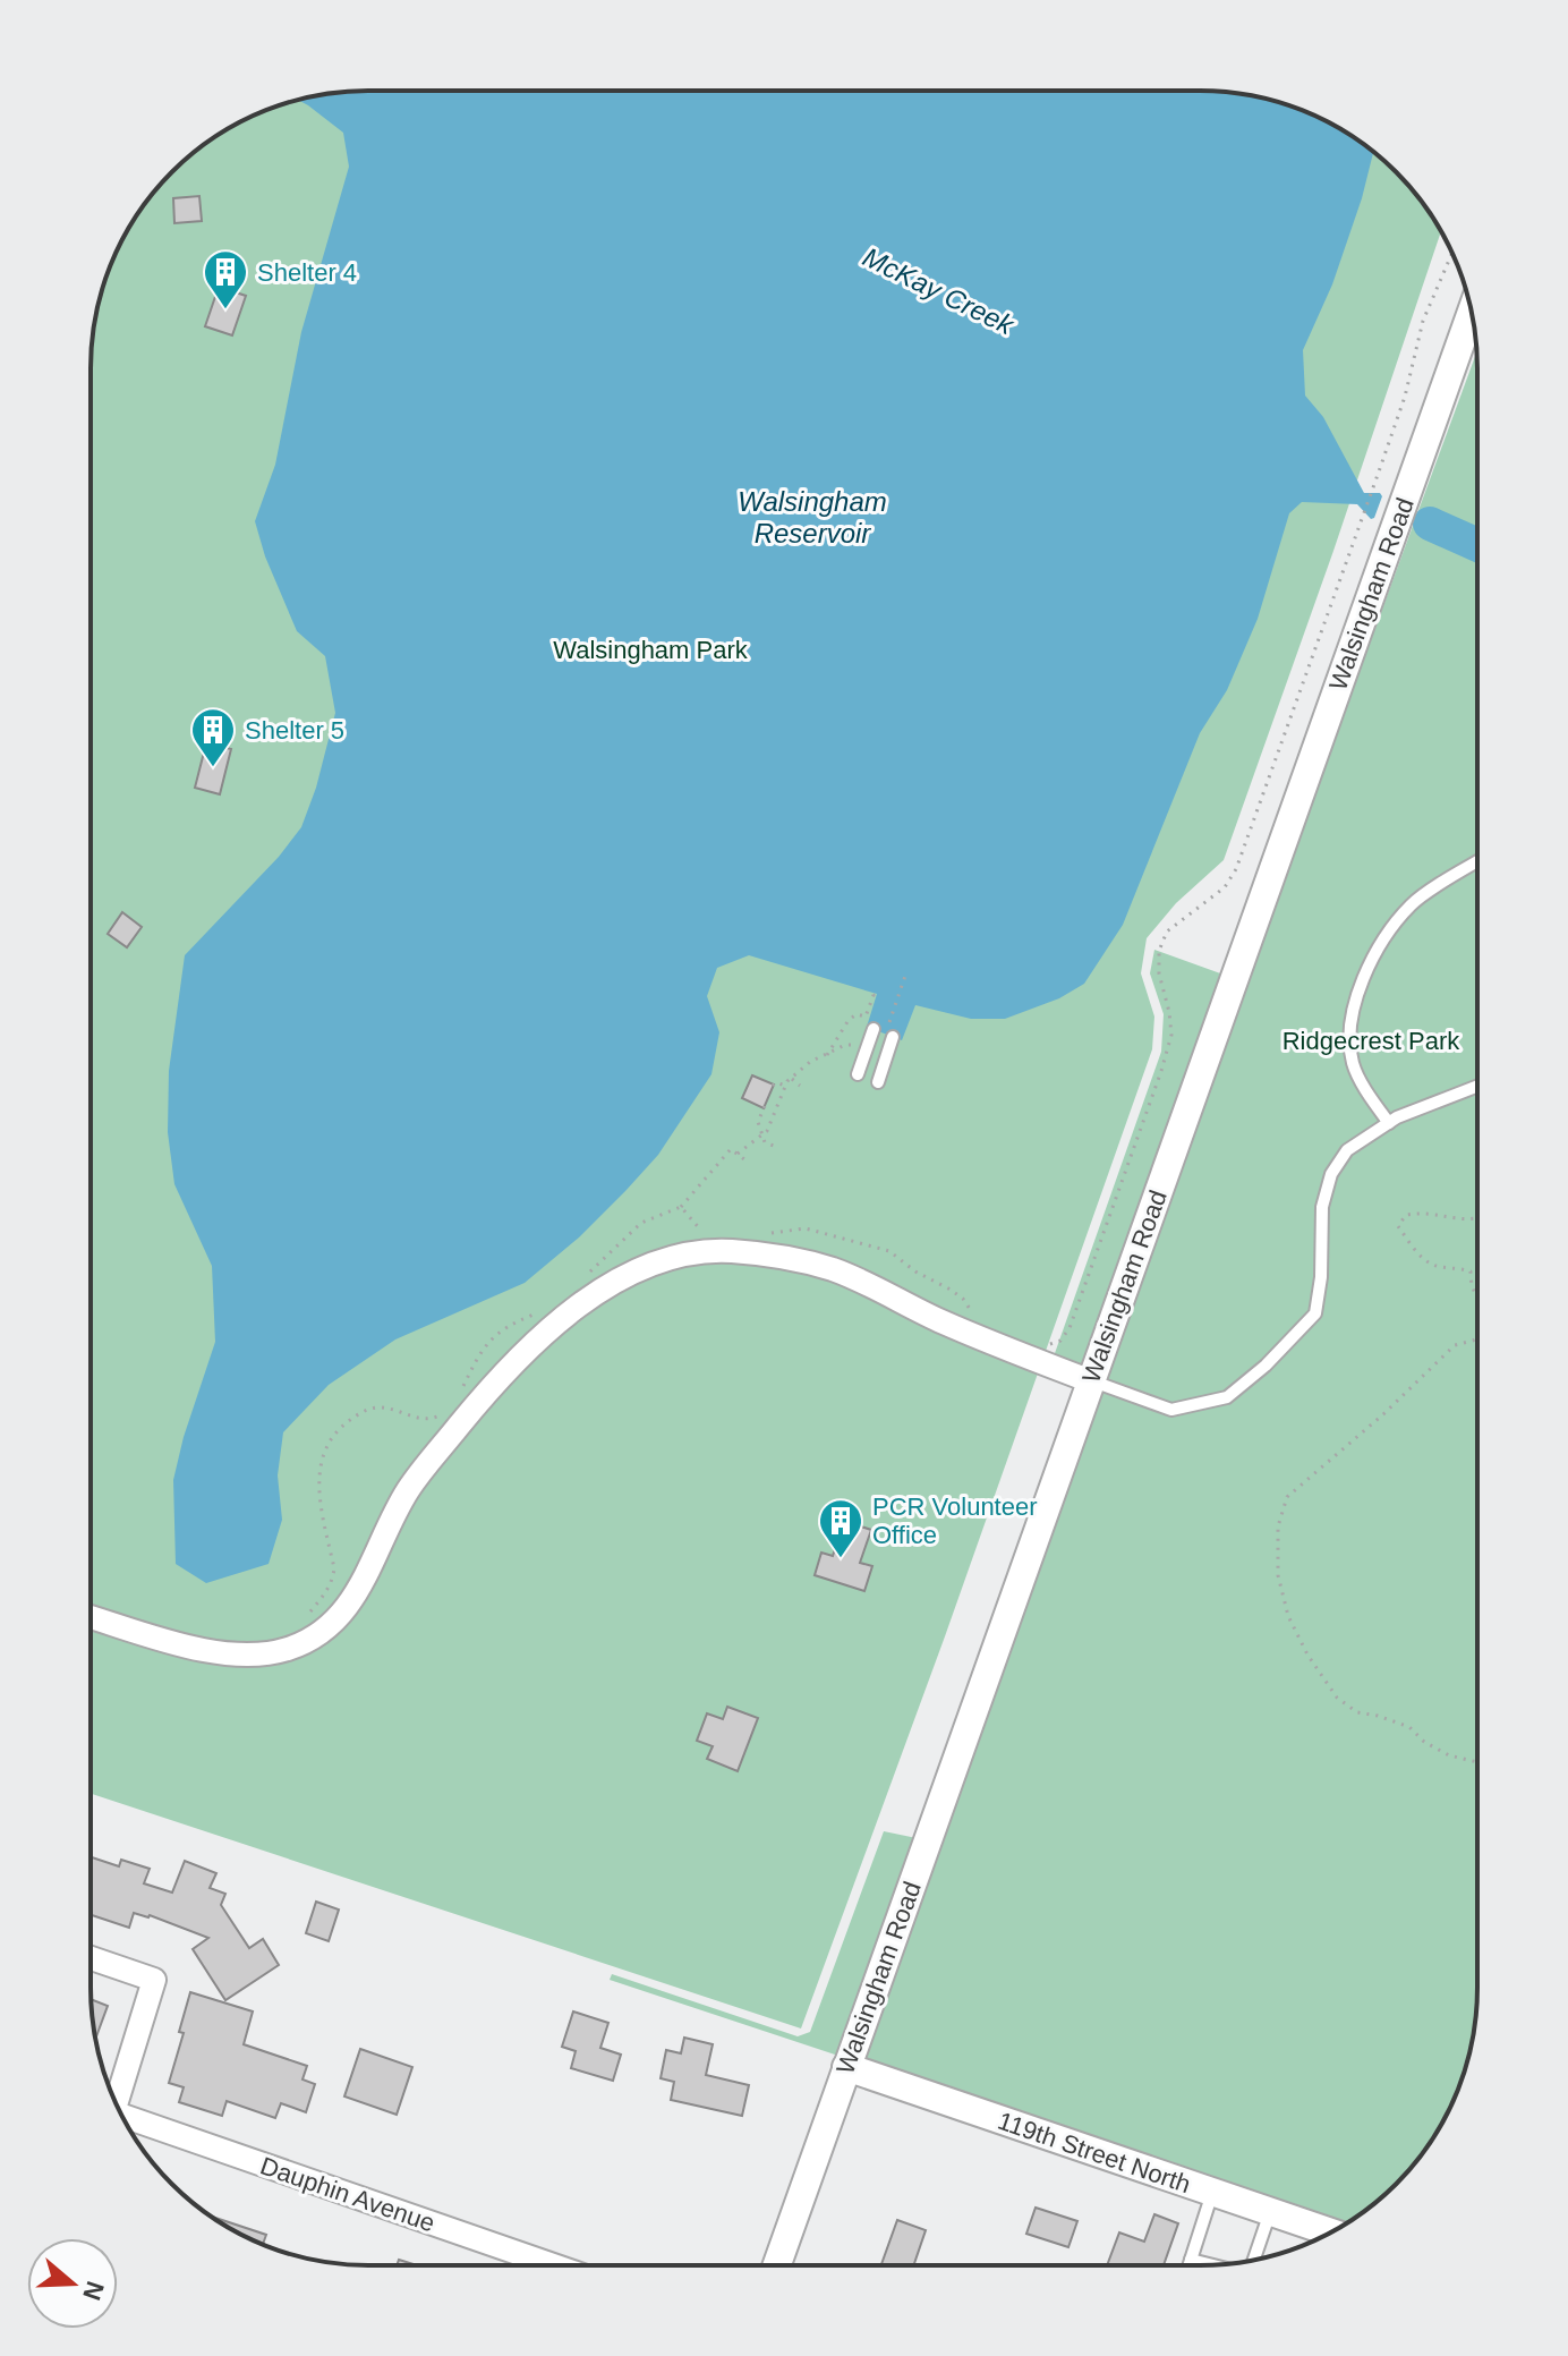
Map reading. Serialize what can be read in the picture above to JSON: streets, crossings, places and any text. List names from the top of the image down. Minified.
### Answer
{"streets":{"street":["Walsingham Road","119th Street North","Dauphin Avenue"]},"crossings":[["Walsingham Road","119th Street North"]],"water":["McKay Creek","Walsingham Reservoir"],"parks":["Walsingham Park","Ridgecrest Park"],"places":{"building":["Shelter 4","Shelter 5","PCR Volunteer Office"]},"north":"right"}
